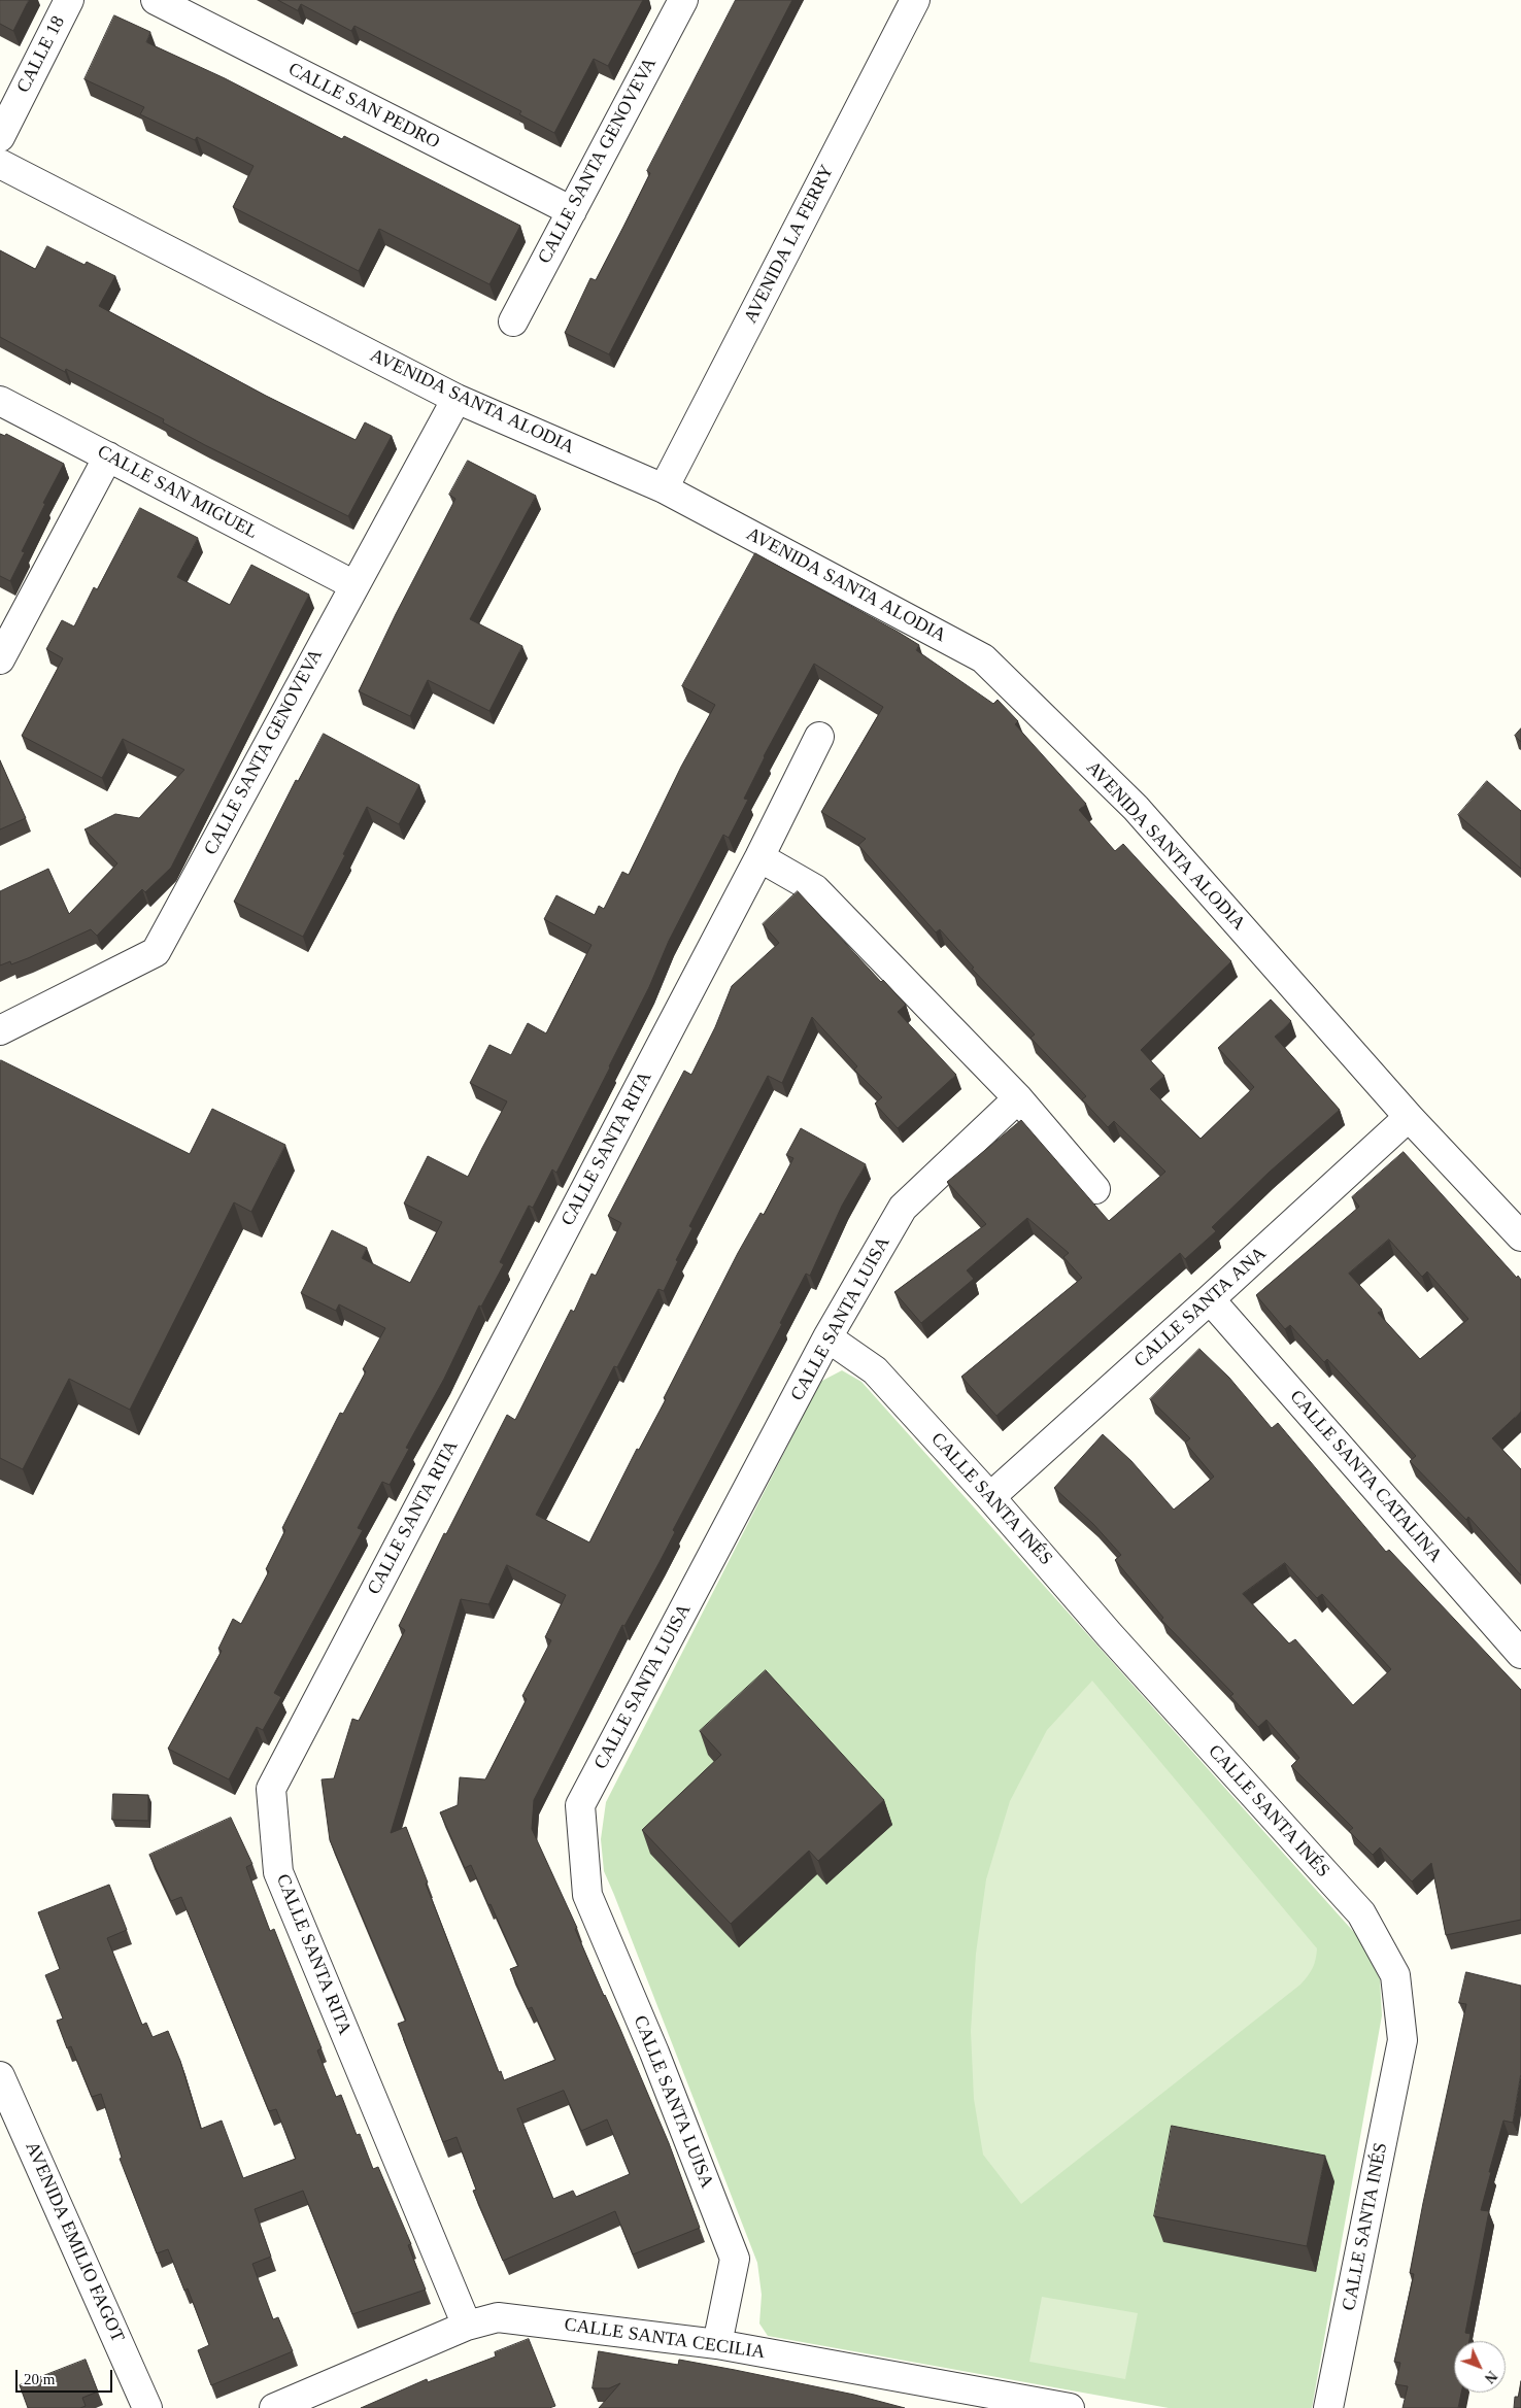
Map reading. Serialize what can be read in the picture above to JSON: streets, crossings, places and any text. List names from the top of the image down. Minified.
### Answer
{"streets":{"street":["CALLE 18","CALLE SAN PEDRO","CALLE SANTA GENOVEVA","AVENIDA LA FERRY","AVENIDA SANTA ALODIA","CALLE SAN MIGUEL","CALLE SANTA RITA","CALLE SANTA ANA","CALLE SANTA LUISA","CALLE SANTA CATALINA","CALLE SANTA INÉS","AVENIDA EMILIO FAGOT","CALLE SANTA CECILIA"]},"crossings":[["CALLE SAN PEDRO","CALLE SANTA GENOVEVA"],["CALLE SANTA GENOVEVA","AVENIDA SANTA ALODIA"],["CALLE SANTA GENOVEVA","CALLE SAN MIGUEL"],["AVENIDA LA FERRY","AVENIDA SANTA ALODIA"],["AVENIDA SANTA ALODIA","CALLE SANTA ANA"],["CALLE SANTA RITA","CALLE SANTA CECILIA"],["CALLE SANTA ANA","CALLE SANTA CATALINA"],["CALLE SANTA ANA","CALLE SANTA INÉS"],["CALLE SANTA LUISA","CALLE SANTA INÉS"],["CALLE SANTA LUISA","CALLE SANTA CECILIA"]],"scale_bar":"20 m","north":"bottom right"}
